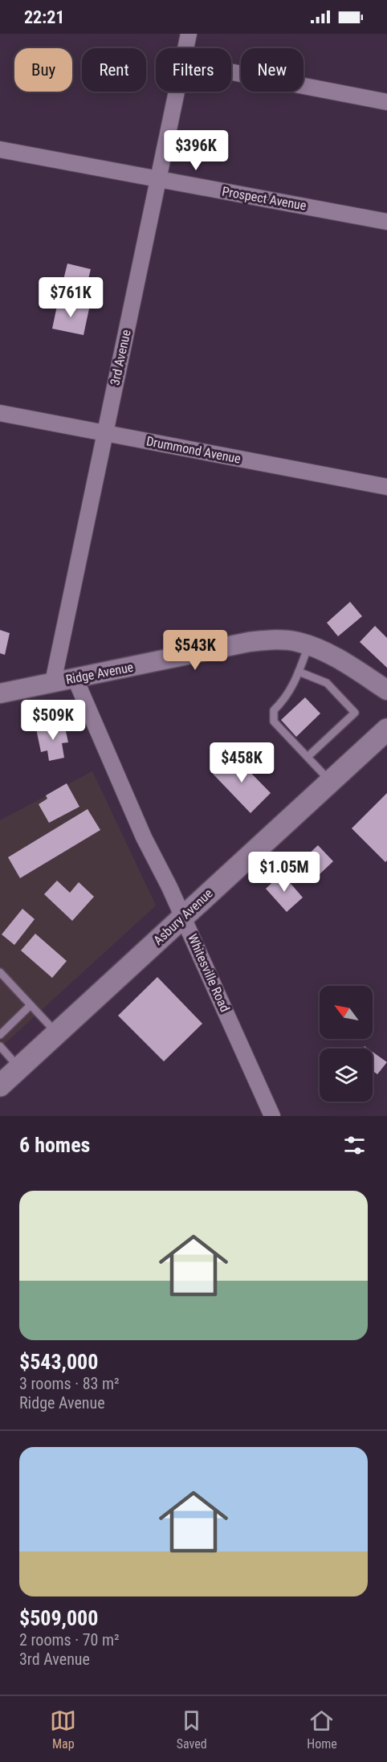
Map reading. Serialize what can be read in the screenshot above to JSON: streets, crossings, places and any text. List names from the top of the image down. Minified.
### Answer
{"streets":{"main road":["Asbury Avenue"],"street":["Prospect Avenue","3rd Avenue","Drummond Avenue","Ridge Avenue","Whitesville Road"]},"crossings":[["Prospect Avenue","3rd Avenue"],["3rd Avenue","Drummond Avenue"],["3rd Avenue","Ridge Avenue"],["Ridge Avenue","Whitesville Road"],["Asbury Avenue","Whitesville Road"]],"north":"top left","page":{"status":"22:21","chip":["Buy","Rent","Filters","New"],"price":["$396K","$761K","$543K","$509K","$458K","$1.05M"],"heading":"6 homes","list":[{"name":"$543,000","note":"3 rooms · 83 m² · Ridge Avenue"},{"name":"$509,000","note":"2 rooms · 70 m² · 3rd Avenue"}],"tabs":["Map","Saved","Home"]}}
